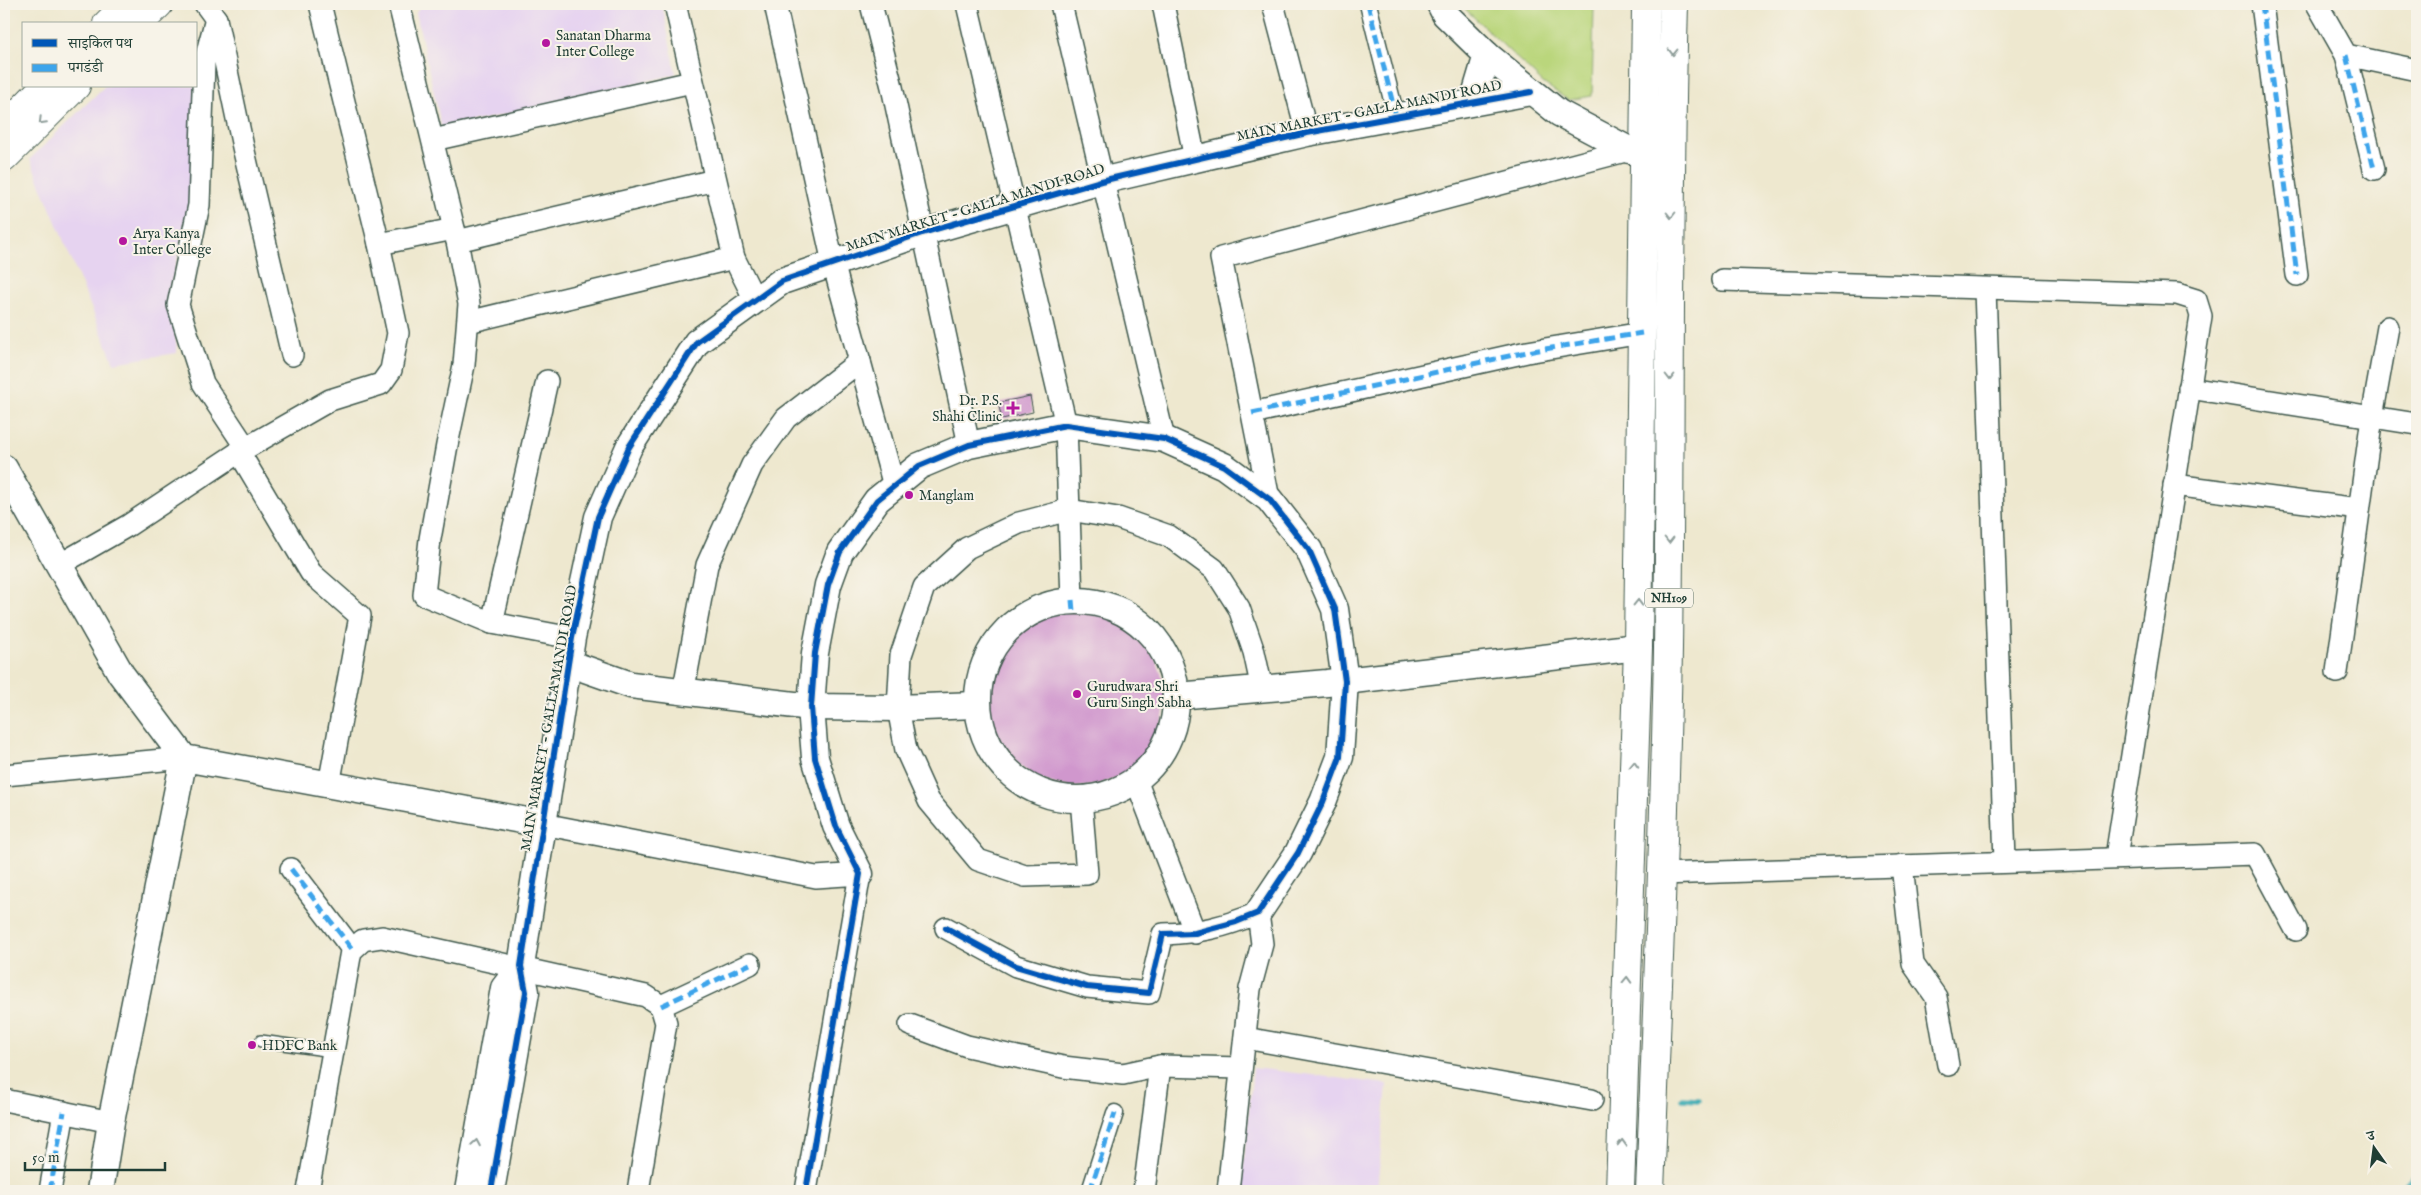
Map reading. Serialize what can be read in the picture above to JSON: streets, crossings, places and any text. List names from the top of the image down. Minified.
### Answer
{"streets":{"main road":["NH109"],"street":["MAIN MARKET - GALLA MANDI ROAD"]},"places":{"other":["Sanatan Dharma Inter College","Arya Kanya Inter College","Manglam","Gurudwara Shri Guru Singh Sabha","HDFC Bank"],"health":["Dr. P.S. Shahi Clinic"]},"legend":["साइकिल पथ","पगडंडी"],"scale_bar":"50 m","north":"top"}
